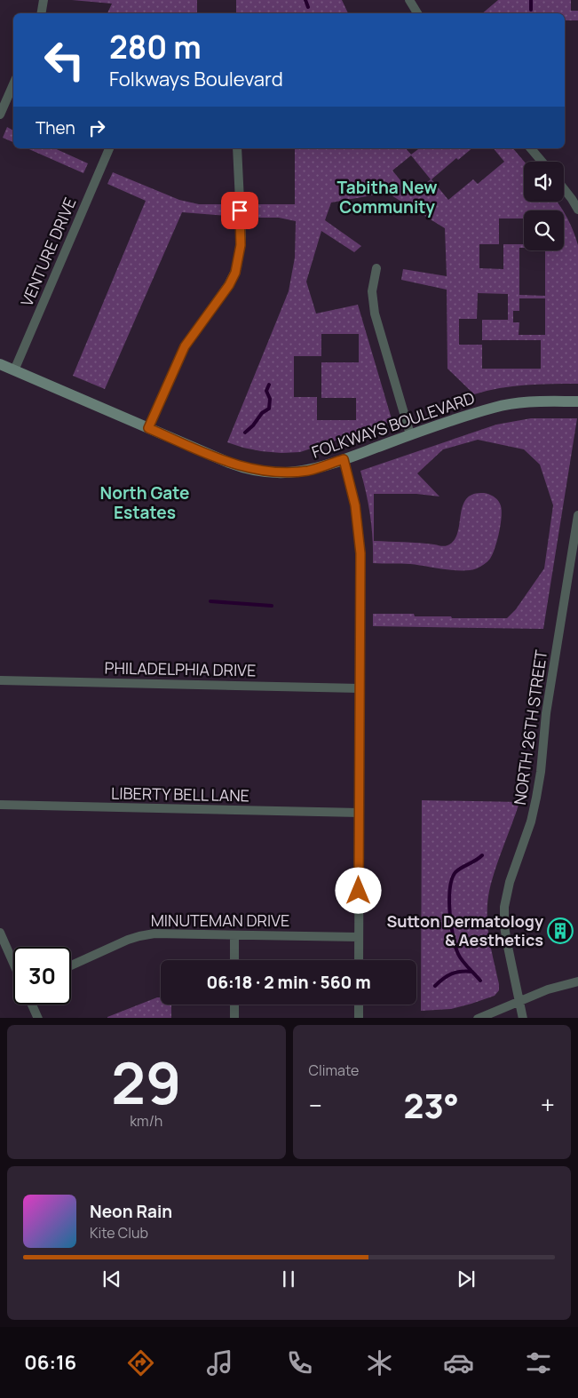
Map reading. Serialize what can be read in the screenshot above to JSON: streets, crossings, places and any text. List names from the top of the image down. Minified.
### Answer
{"streets":{"street":["VENTURE DRIVE","FOLKWAYS BOULEVARD","PHILADELPHIA DRIVE","NORTH 26TH STREET","LIBERTY BELL LANE","MINUTEMAN DRIVE"]},"crossings":[["VENTURE DRIVE","FOLKWAYS BOULEVARD"]],"districts":["Tabitha New Community","North Gate Estates"],"places":{"building":["Sutton Dermatology & Aesthetics"]},"page":{"turn":["280 m","Folkways Boulevard"],"then":"Then","limit":"30","trip":"06:18 · 2 min · 560 m","tile":[["29","km/h"],"Climate"],"heat":["−","23°","+"],"song":["Neon Rain","Kite Club"],"tabs":"06:16"}}
